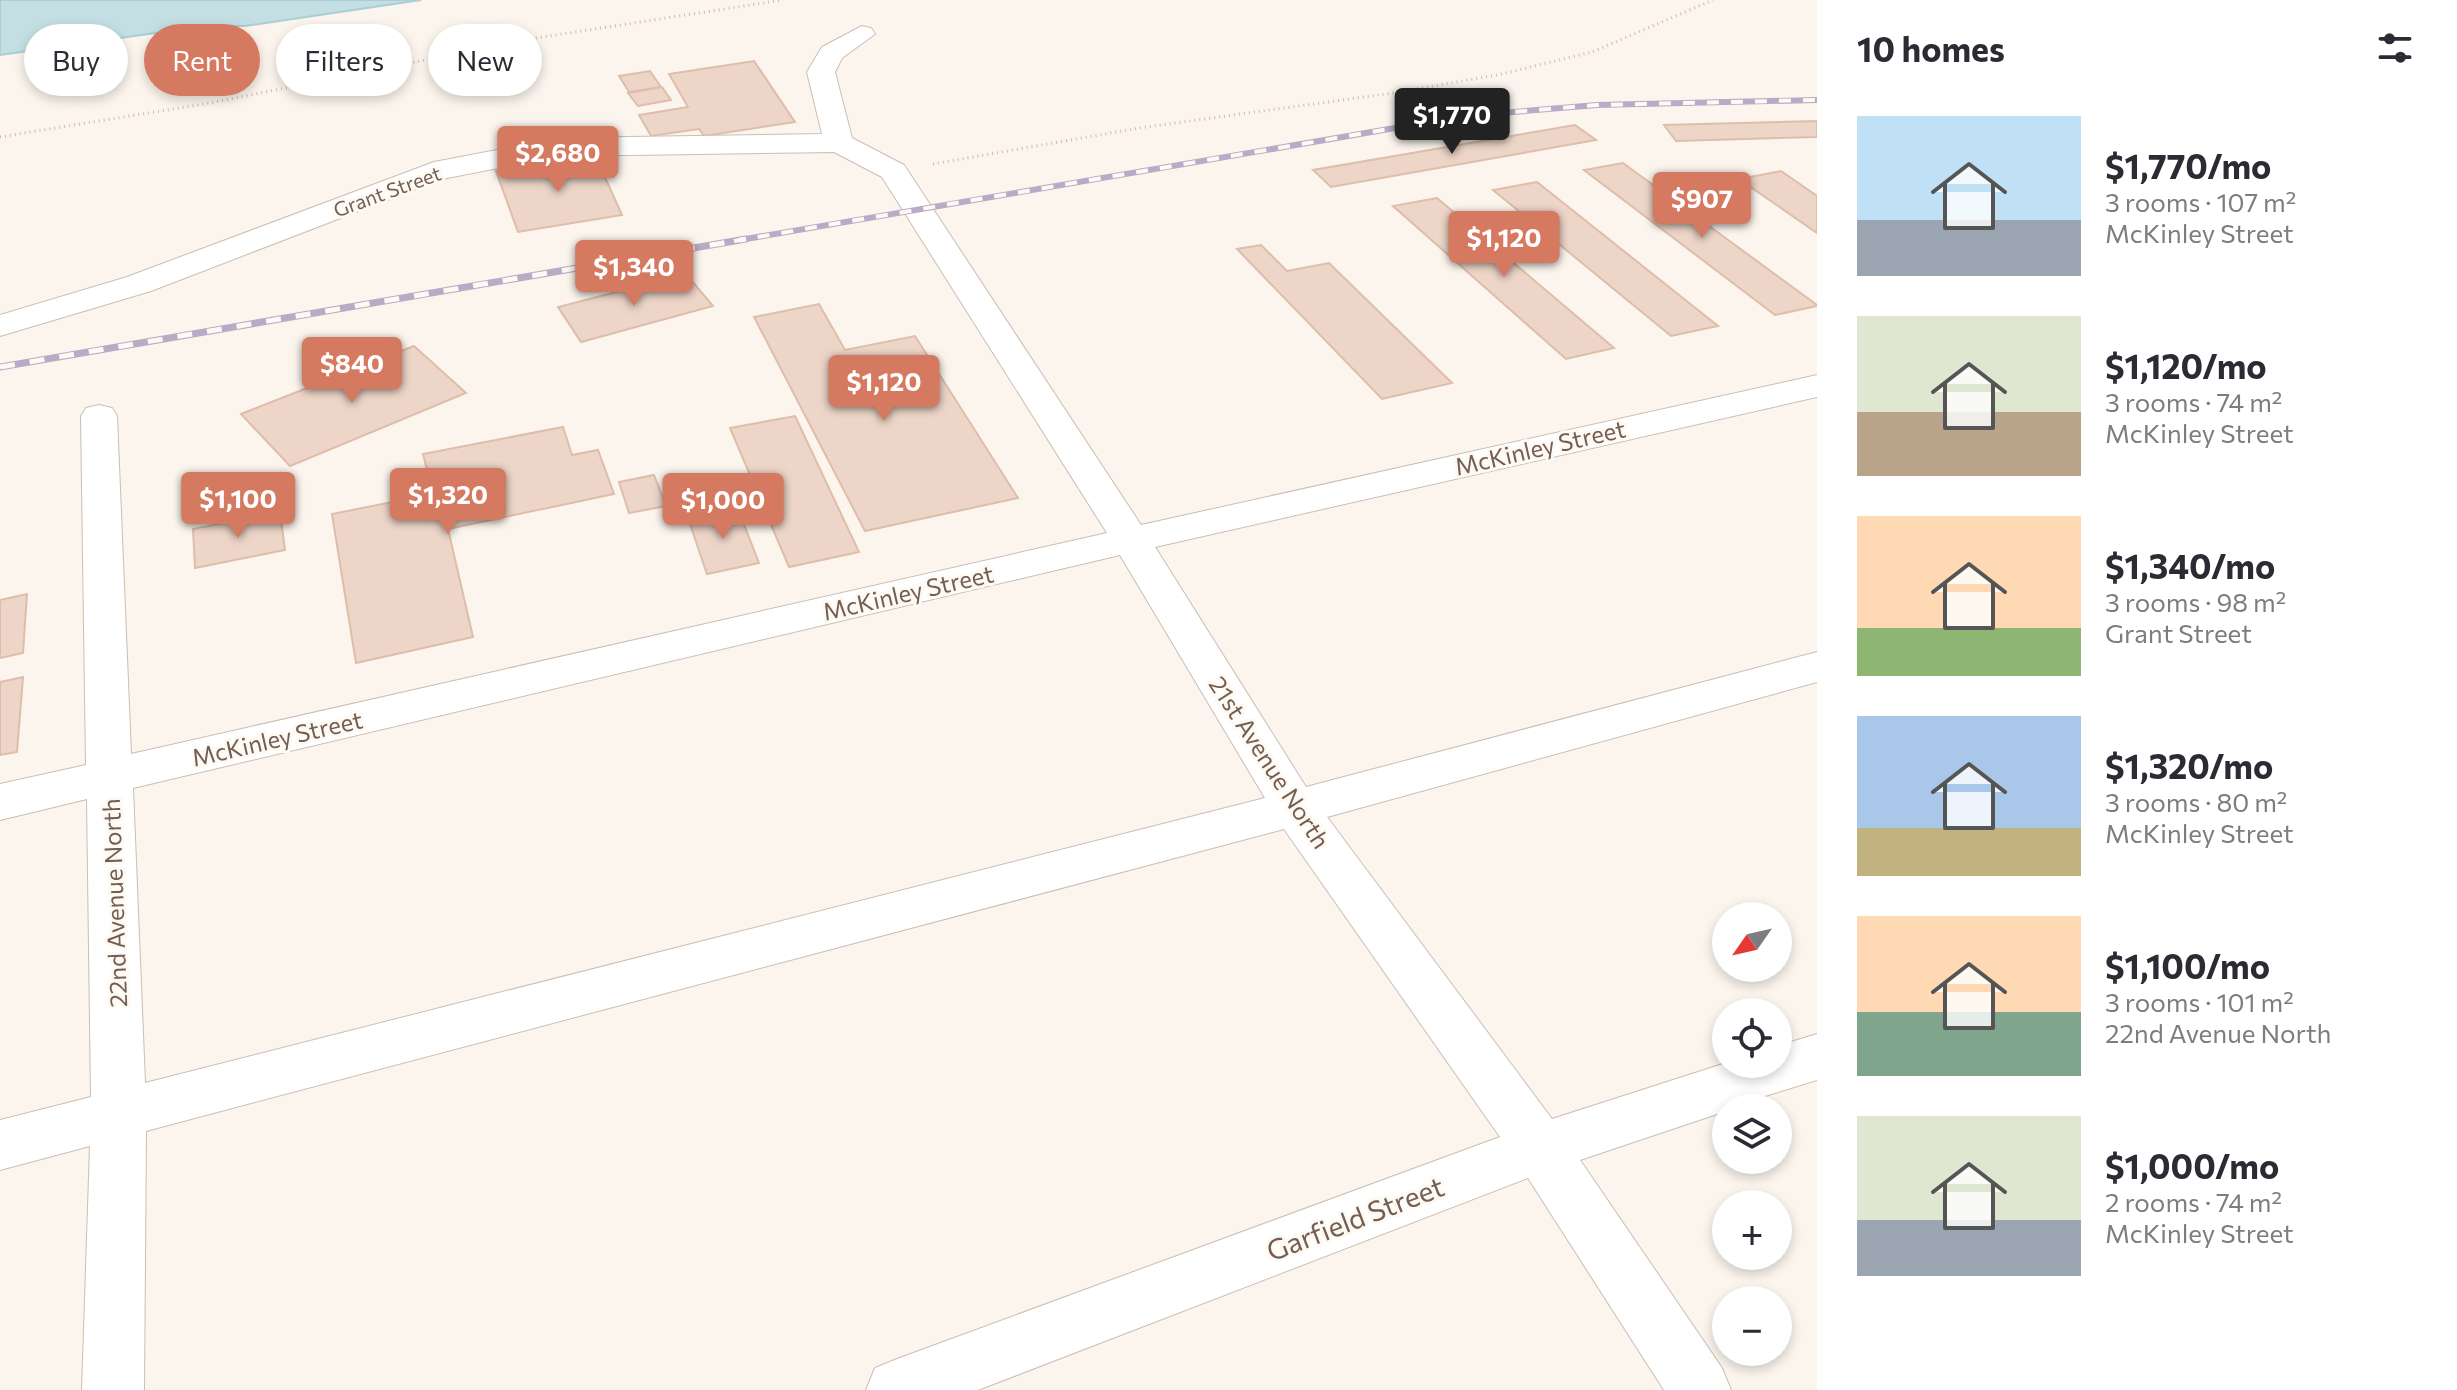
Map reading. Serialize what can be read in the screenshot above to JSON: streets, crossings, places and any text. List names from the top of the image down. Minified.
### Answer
{"streets":{"street":["Grant Street","McKinley Street","21st Avenue North","22nd Avenue North","Garfield Street"]},"crossings":[["Grant Street","21st Avenue North"],["McKinley Street","21st Avenue North"],["McKinley Street","22nd Avenue North"],["21st Avenue North","Garfield Street"]],"north":"bottom left","page":{"heading":"10 homes","chip":["Buy","Rent","Filters","New"],"price":["$1,770","$2,680","$907","$1,120","$1,340","$840","$1,120","$1,320","$1,100","$1,000"],"list":[{"name":"$1,770/mo","note":"3 rooms · 107 m² · McKinley Street"},{"name":"$1,120/mo","note":"3 rooms · 74 m² · McKinley Street"},{"name":"$1,340/mo","note":"3 rooms · 98 m² · Grant Street"},{"name":"$1,320/mo","note":"3 rooms · 80 m² · McKinley Street"},{"name":"$1,100/mo","note":"3 rooms · 101 m² · 22nd Avenue North"},{"name":"$1,000/mo","note":"2 rooms · 74 m² · McKinley Street"}],"map_buttons":["+","−"]}}
